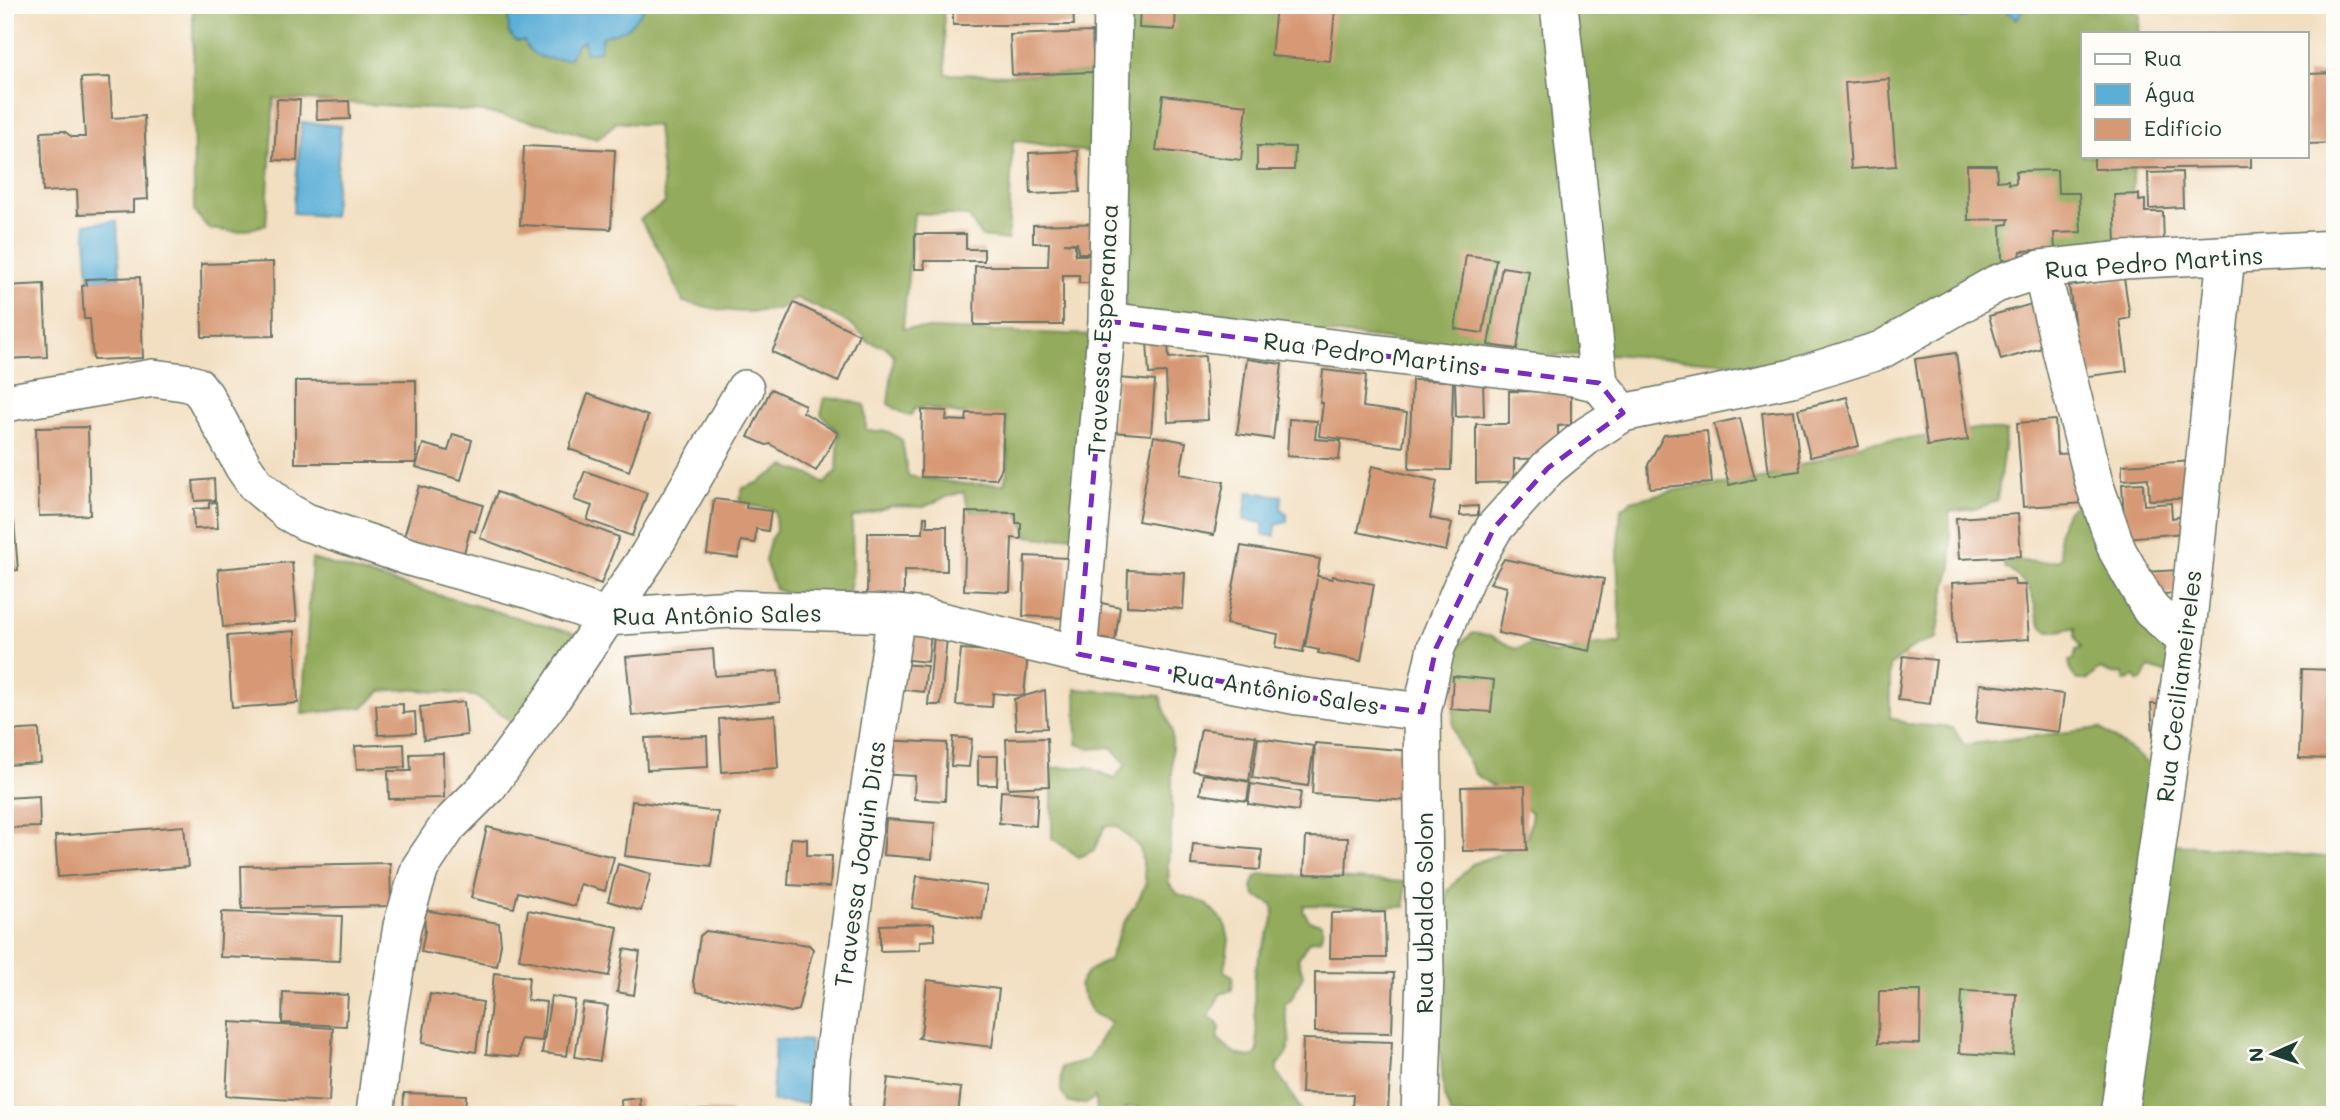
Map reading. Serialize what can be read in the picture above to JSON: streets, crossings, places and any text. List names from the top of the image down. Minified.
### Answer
{"streets":{"street":["Rua Pedro Martins","Travessa Esperanaca","Rua Antônio Sales","Rua Ceciliameireles","Travessa Joquin Dias","Rua Ubaldo Solon"]},"crossings":[["Rua Pedro Martins","Travessa Esperanaca"],["Rua Pedro Martins","Rua Antônio Sales"],["Rua Pedro Martins","Rua Ceciliameireles"],["Rua Pedro Martins","Rua Ubaldo Solon"],["Travessa Esperanaca","Rua Antônio Sales"],["Rua Antônio Sales","Travessa Joquin Dias"],["Rua Antônio Sales","Rua Ubaldo Solon"]],"legend":["Rua","Água","Edifício"],"north":"left"}
